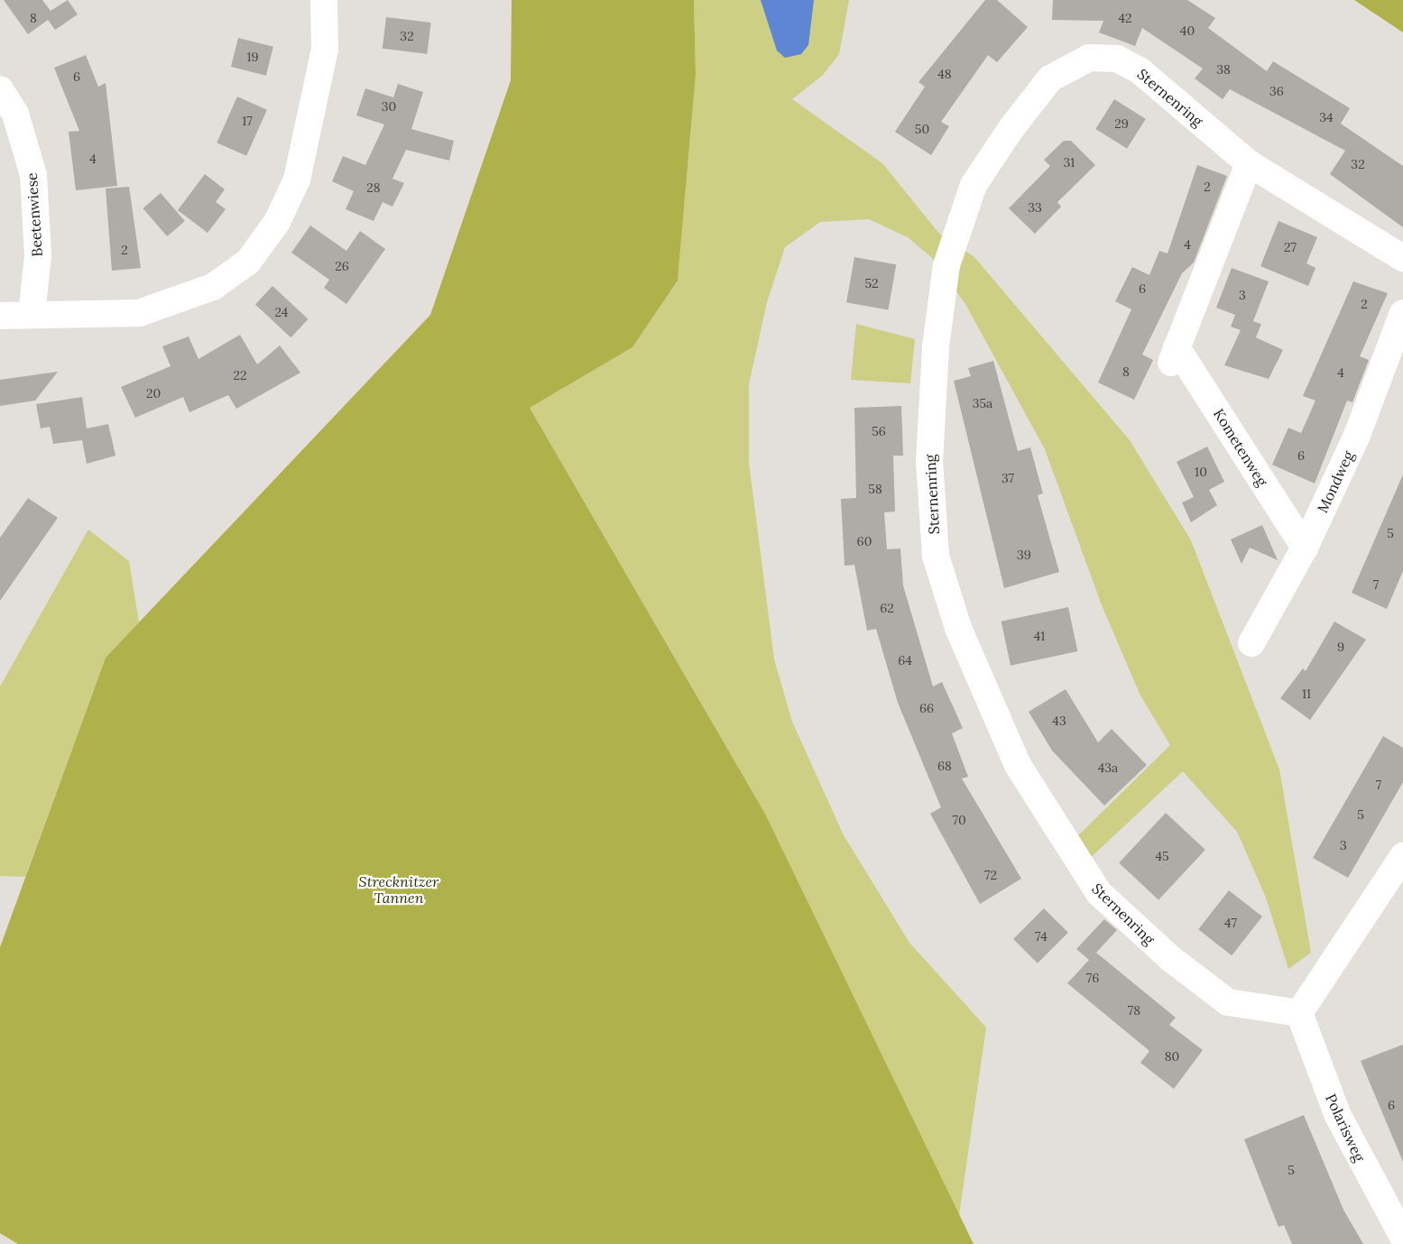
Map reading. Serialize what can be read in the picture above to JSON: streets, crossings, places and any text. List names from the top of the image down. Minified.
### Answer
{"streets":{"street":["Sternenring","Beetenwiese","Kometenweg","Mondweg","Polarisweg"]},"crossings":[["Sternenring","Kometenweg"],["Sternenring","Polarisweg"],["Kometenweg","Mondweg"]],"parks":["Strecknitzer Tannen"],"house_numbers":["8","42","40","32","19","38","48","6","36","30","34","17","29","50","4","31","32","2","28","33","4","27","2","26","52","6","3","2","24","8","4","22","20","35a","56","6","10","37","58","5","60","39","7","62","41","9","64","11","66","43","68","43a","7","5","70","3","45","72","47","74","76","78","80","6","5"]}
